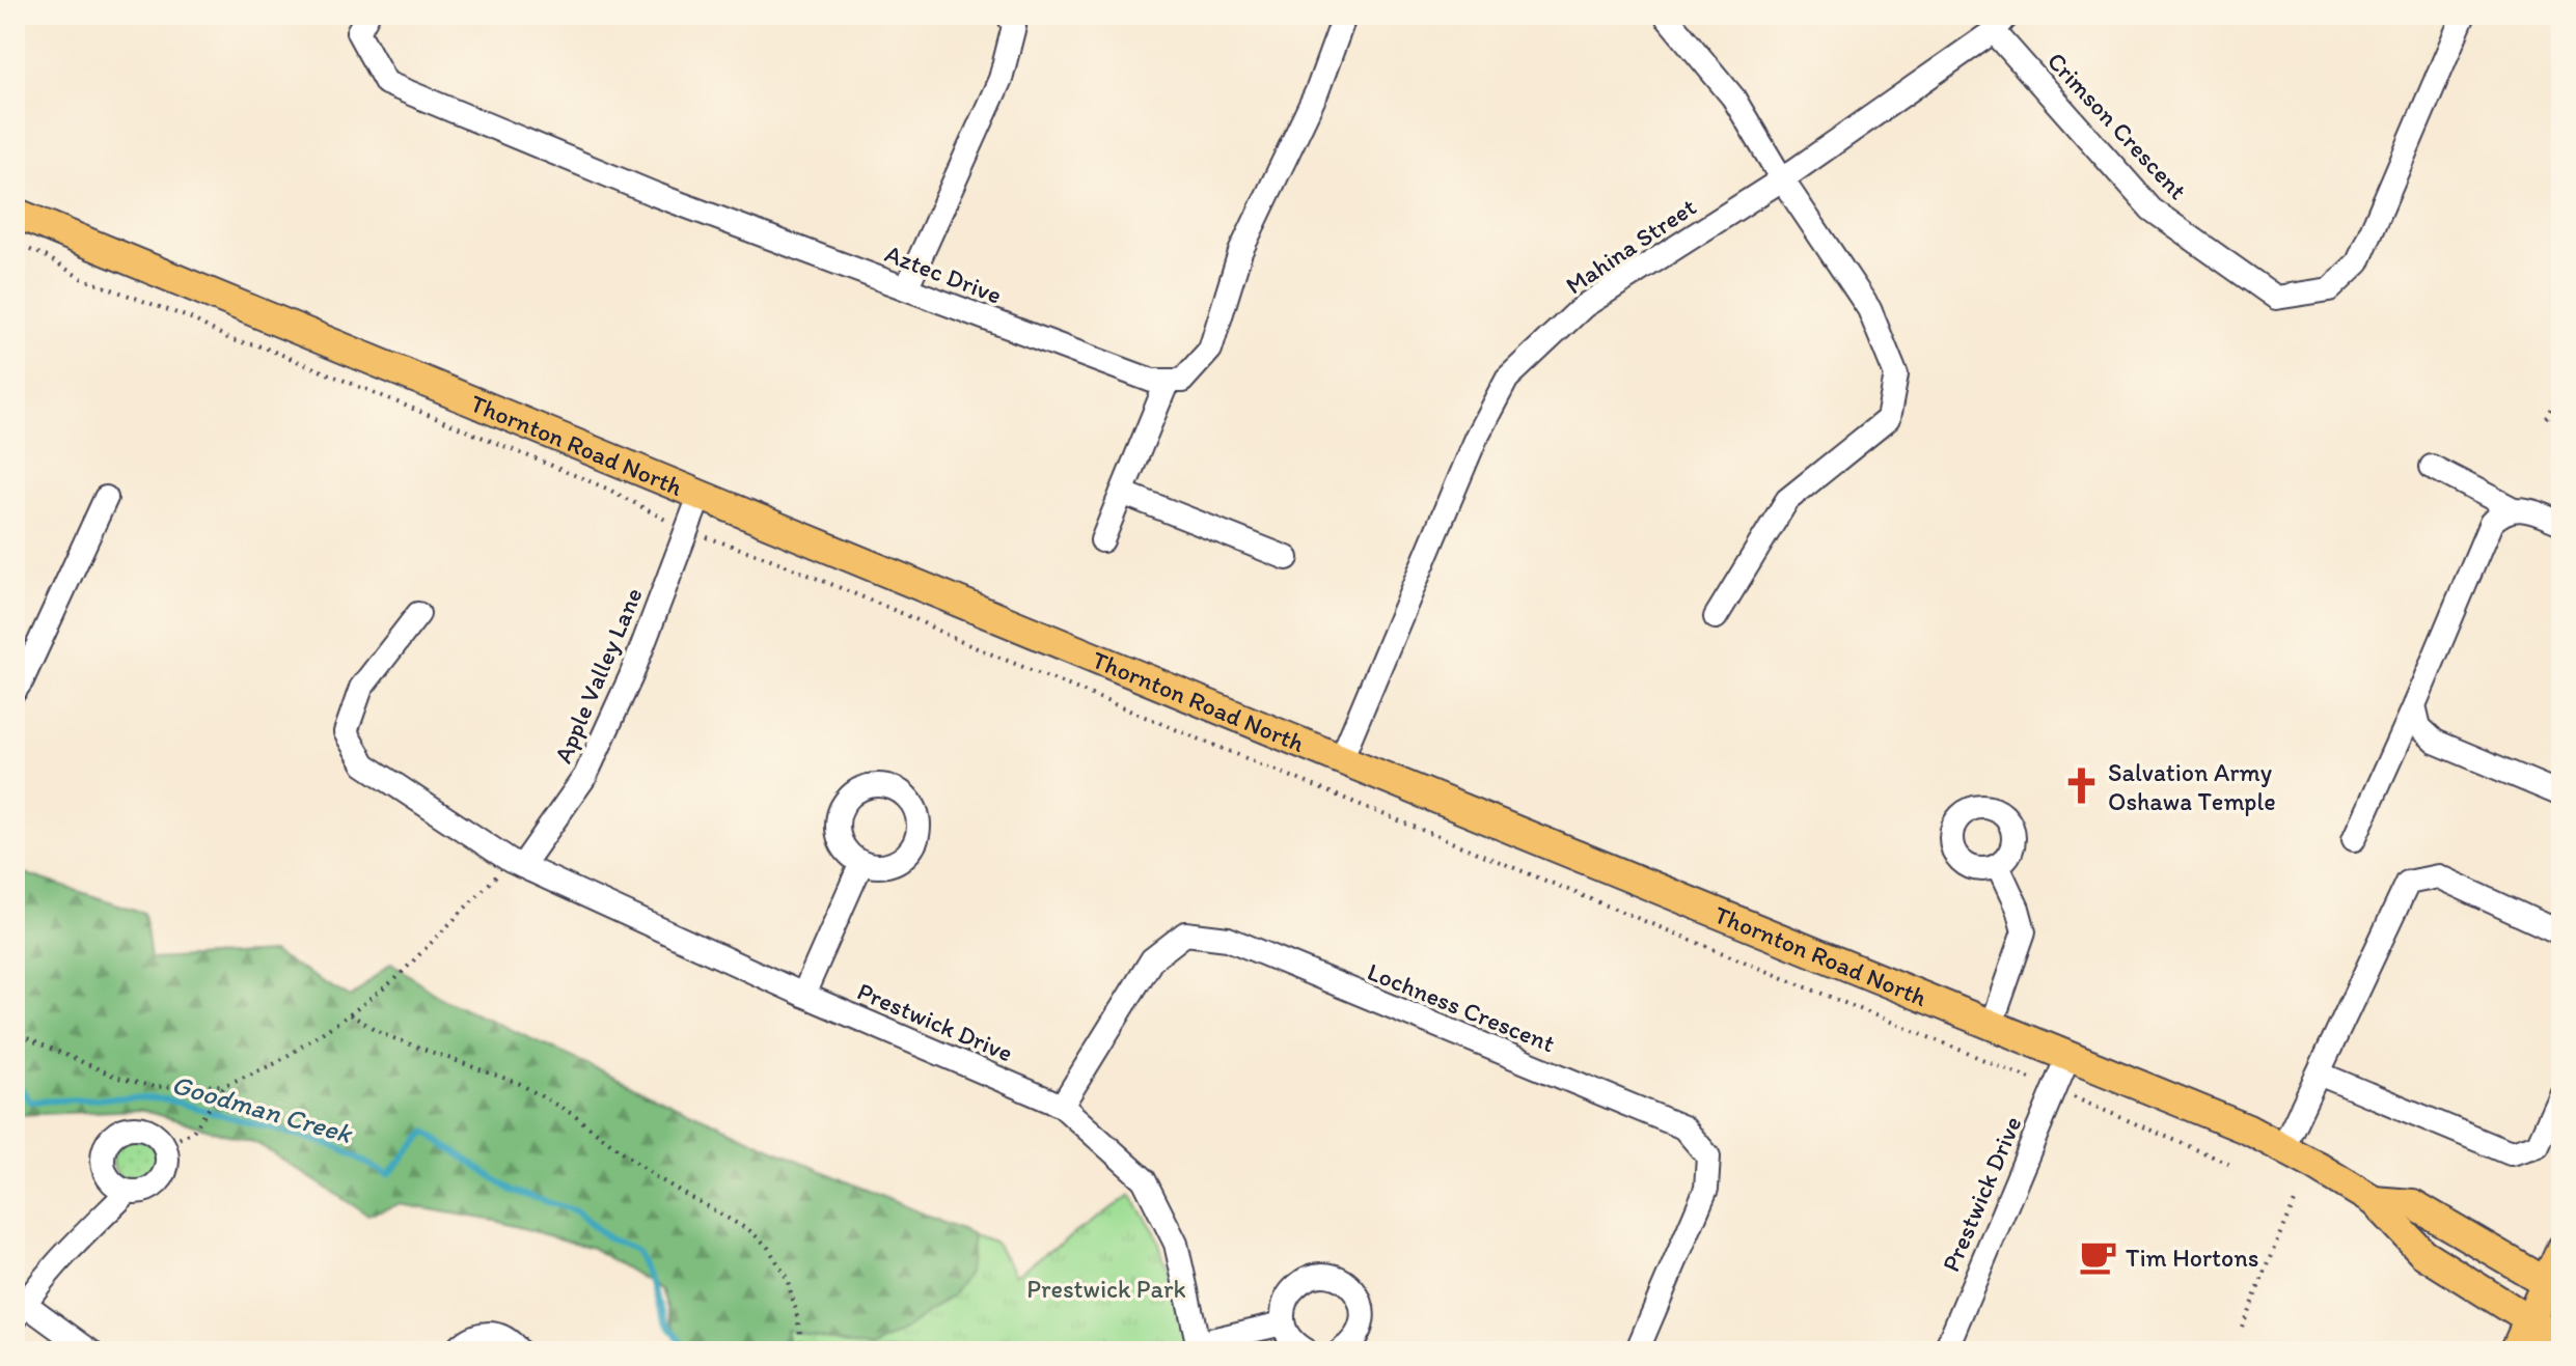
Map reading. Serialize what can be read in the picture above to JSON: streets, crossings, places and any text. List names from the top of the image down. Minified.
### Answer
{"streets":{"main road":["Thornton Road North"],"street":["Crimson Crescent","Mahina Street","Aztec Drive","Apple Valley Lane","Lochness Crescent","Prestwick Drive"]},"crossings":[["Crimson Crescent","Mahina Street"],["Mahina Street","Thornton Road North"],["Thornton Road North","Apple Valley Lane"],["Thornton Road North","Prestwick Drive"],["Apple Valley Lane","Prestwick Drive"],["Lochness Crescent","Prestwick Drive"]],"water":["Goodman Creek"],"parks":["Prestwick Park"],"places":{"church":["Salvation Army Oshawa Temple"],"cafe":["Tim Hortons"]}}
